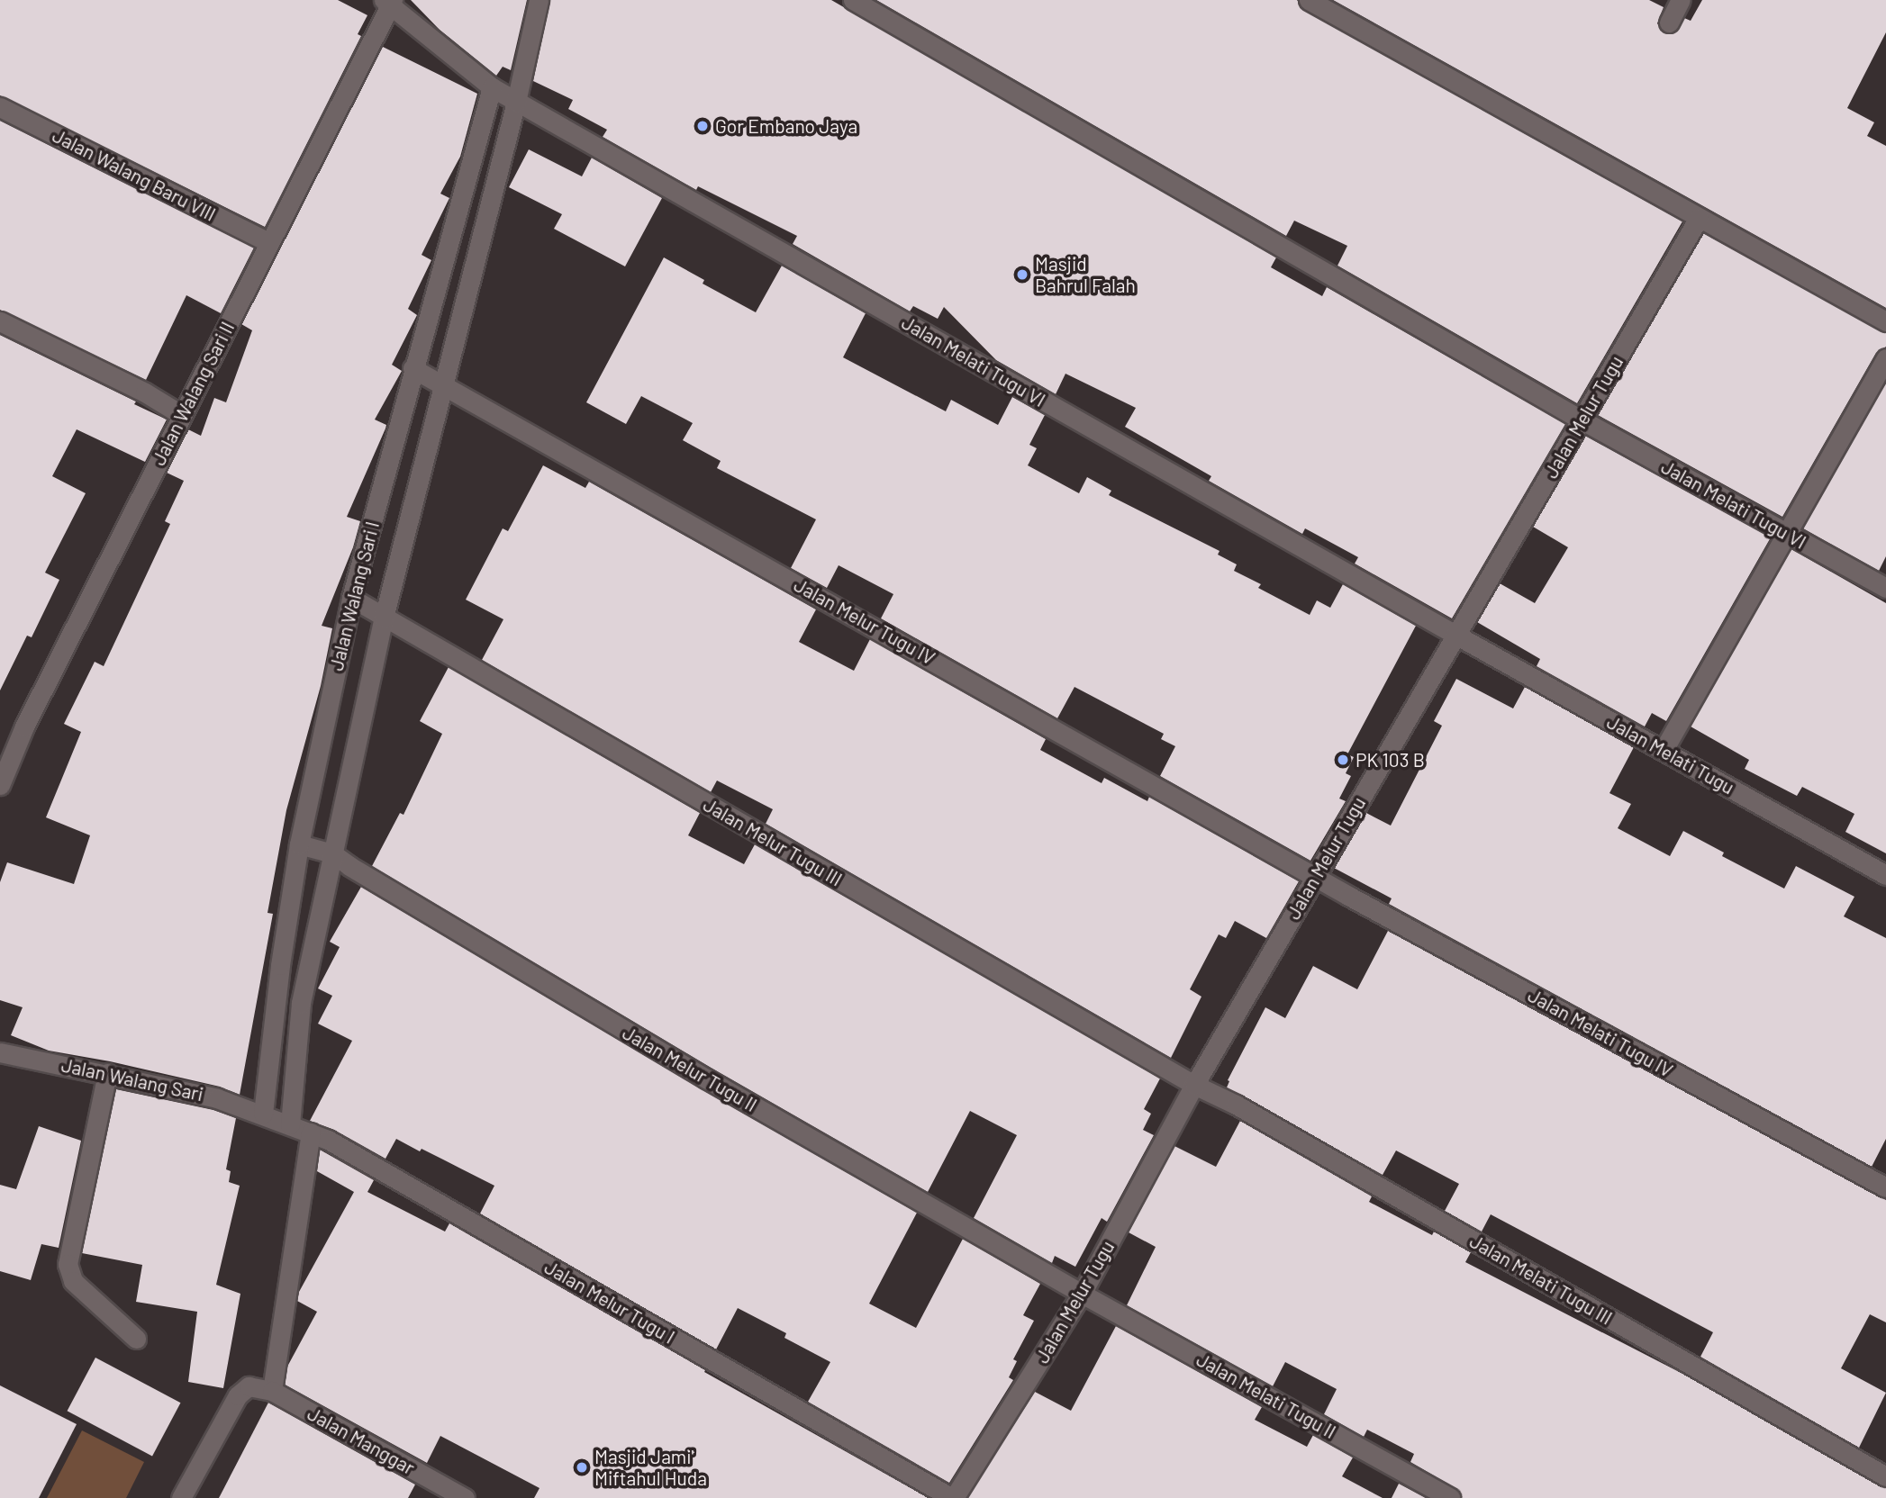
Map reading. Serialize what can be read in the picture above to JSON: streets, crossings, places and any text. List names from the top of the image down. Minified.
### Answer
{"streets":{"street":["Jalan Walang Baru VIII","Jalan Melati Tugu VI","Jalan Walang Sari II","Jalan Melur Tugu","Jalan Walang Sari I","Jalan Melur Tugu IV","Jalan Melati Tugu","Jalan Melur Tugu III","Jalan Melati Tugu IV","Jalan Melur Tugu II","Jalan Walang Sari","Jalan Melati Tugu III","Jalan Melur Tugu I","Jalan Melati Tugu II","Jalan Manggar"]},"crossings":[["Jalan Walang Baru VIII","Jalan Walang Sari II"],["Jalan Melati Tugu VI","Jalan Walang Sari II"],["Jalan Melati Tugu VI","Jalan Melur Tugu"],["Jalan Melati Tugu VI","Jalan Walang Sari I"],["Jalan Melati Tugu VI","Jalan Melati Tugu"],["Jalan Melur Tugu","Jalan Melur Tugu IV"],["Jalan Melur Tugu","Jalan Melati Tugu"],["Jalan Melur Tugu","Jalan Melur Tugu III"],["Jalan Melur Tugu","Jalan Melati Tugu IV"],["Jalan Melur Tugu","Jalan Melur Tugu II"],["Jalan Melur Tugu","Jalan Melati Tugu III"],["Jalan Melur Tugu","Jalan Melur Tugu I"],["Jalan Melur Tugu","Jalan Melati Tugu II"],["Jalan Walang Sari I","Jalan Melur Tugu IV"],["Jalan Walang Sari I","Jalan Melur Tugu III"],["Jalan Walang Sari I","Jalan Melur Tugu II"],["Jalan Walang Sari I","Jalan Walang Sari"],["Jalan Walang Sari I","Jalan Melur Tugu I"],["Jalan Melur Tugu IV","Jalan Melati Tugu IV"],["Jalan Melur Tugu III","Jalan Melati Tugu III"],["Jalan Melur Tugu II","Jalan Melati Tugu II"],["Jalan Walang Sari","Jalan Melur Tugu I"]],"places":["Gor Embano Jaya","Masjid Bahrul Falah","PK 103 B","Masjid Jami' Miftahul Huda"]}
